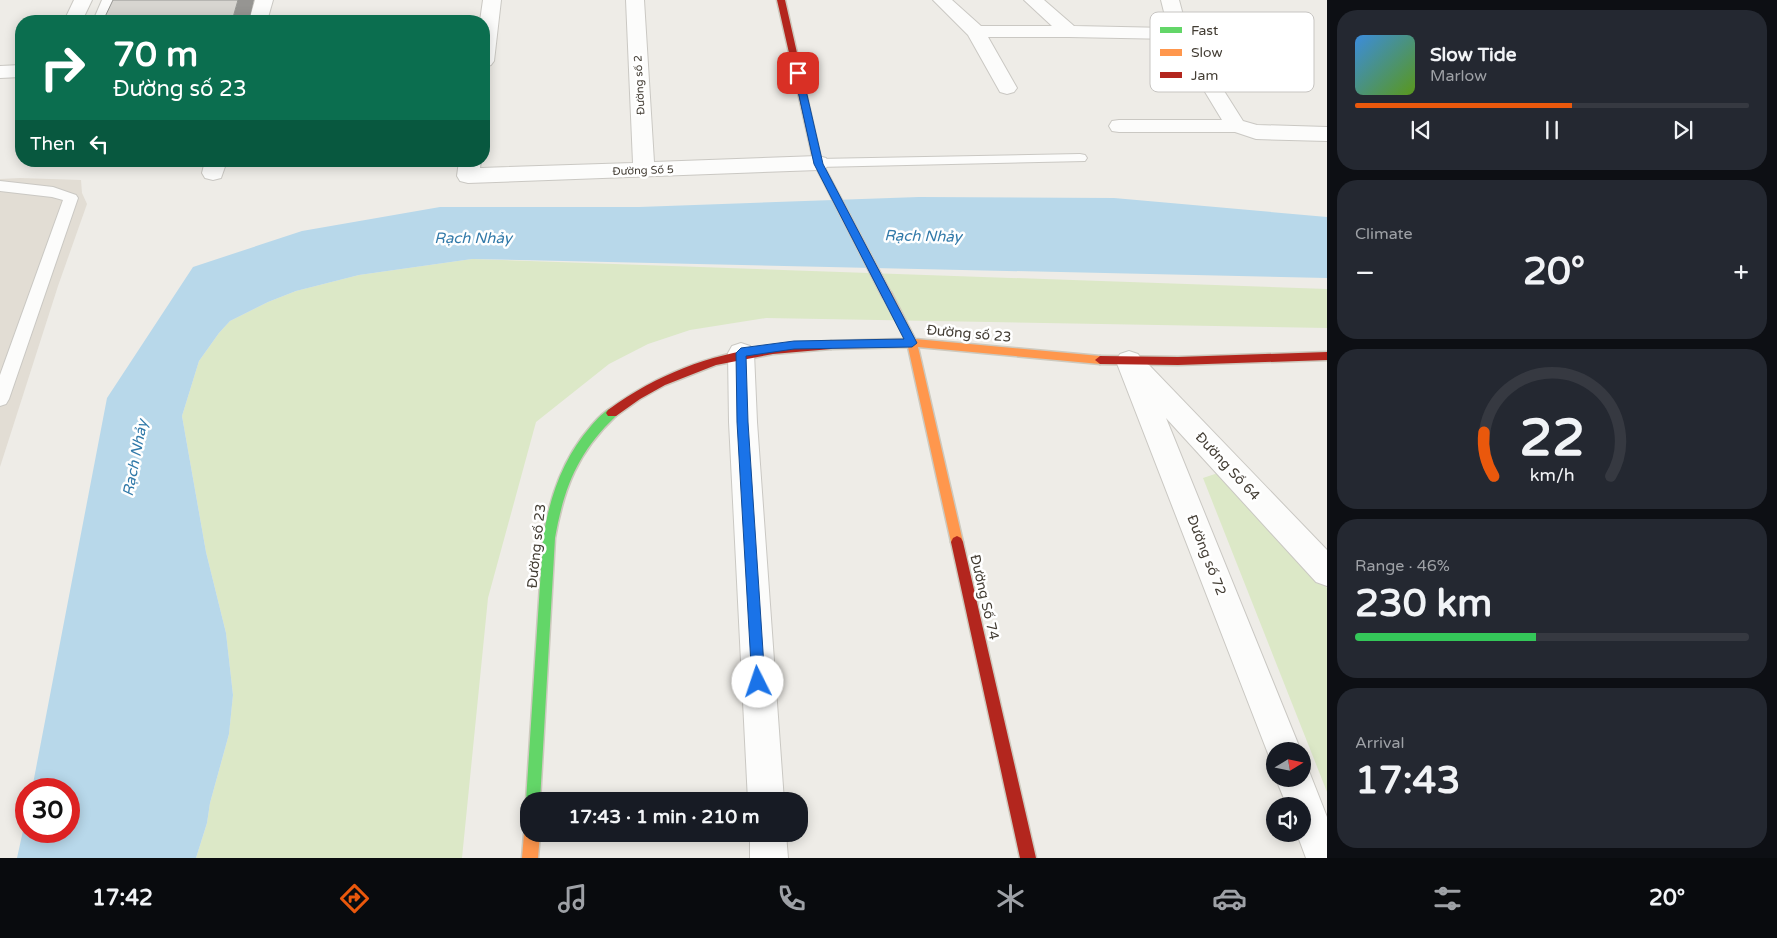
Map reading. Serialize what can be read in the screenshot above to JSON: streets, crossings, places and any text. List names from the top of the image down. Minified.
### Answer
{"streets":{"street":["Đường số 2","Đường Số 5","Đường số 23","Đường Số 64","Đường số 72","Đường Số 74"]},"crossings":[["Đường số 2","Đường Số 5"],["Đường Số 5","Đường Số 74"],["Đường số 23","Đường Số 64"],["Đường số 23","Đường số 72"],["Đường số 23","Đường Số 74"],["Đường Số 64","Đường số 72"]],"water":["Rạch Nhảy"],"legend":["Fast","Slow","Jam"],"north":"right","page":{"turn":["70 m","Đường số 23"],"song":["Slow Tide","Marlow"],"then":"Then","tile":["Climate",["Range · 46%","230 km"],["Arrival","17:43"]],"heat":["−","20°","+"],"limit":"30","trip":"17:43 · 1 min · 210 m","tabs":["17:42","20°"],"gauge":["22","km/h"]}}
